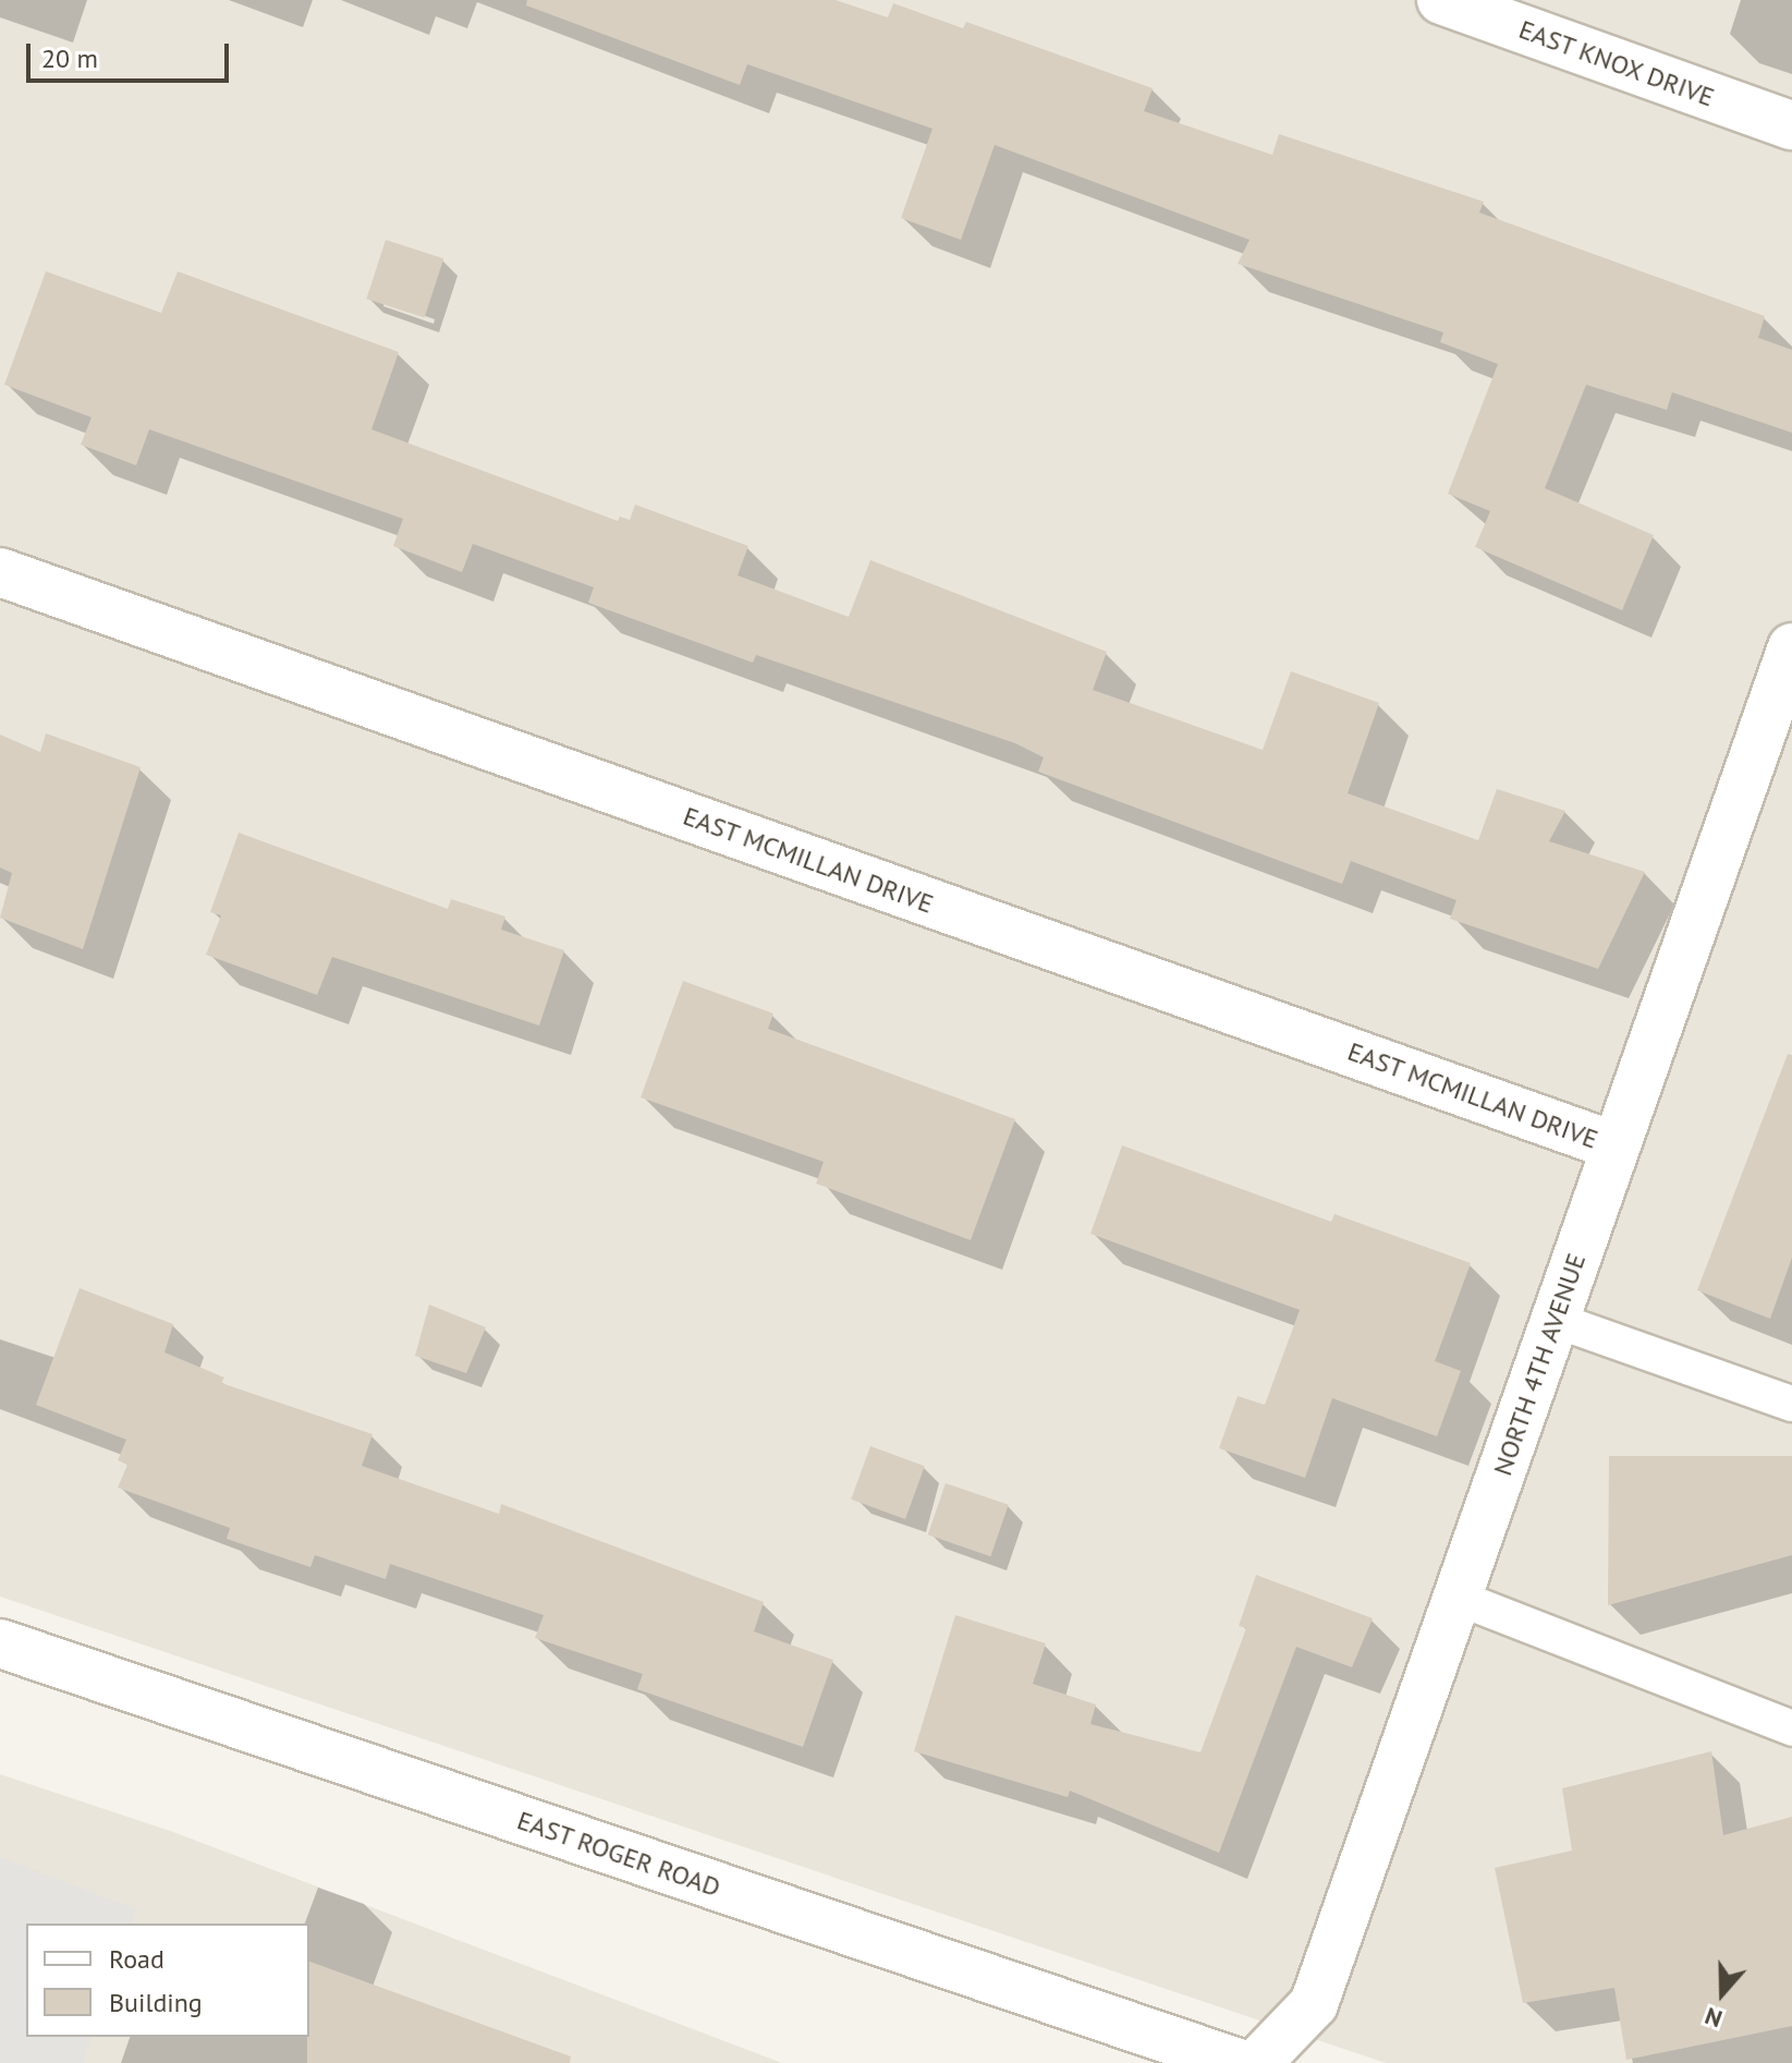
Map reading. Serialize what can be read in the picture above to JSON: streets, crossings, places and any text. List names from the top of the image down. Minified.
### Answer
{"streets":{"street":["EAST KNOX DRIVE","EAST MCMILLAN DRIVE","NORTH 4TH AVENUE","EAST ROGER ROAD"]},"crossings":[["EAST MCMILLAN DRIVE","NORTH 4TH AVENUE"]],"legend":["Road","Building"],"scale_bar":"20 m","north":"bottom"}
